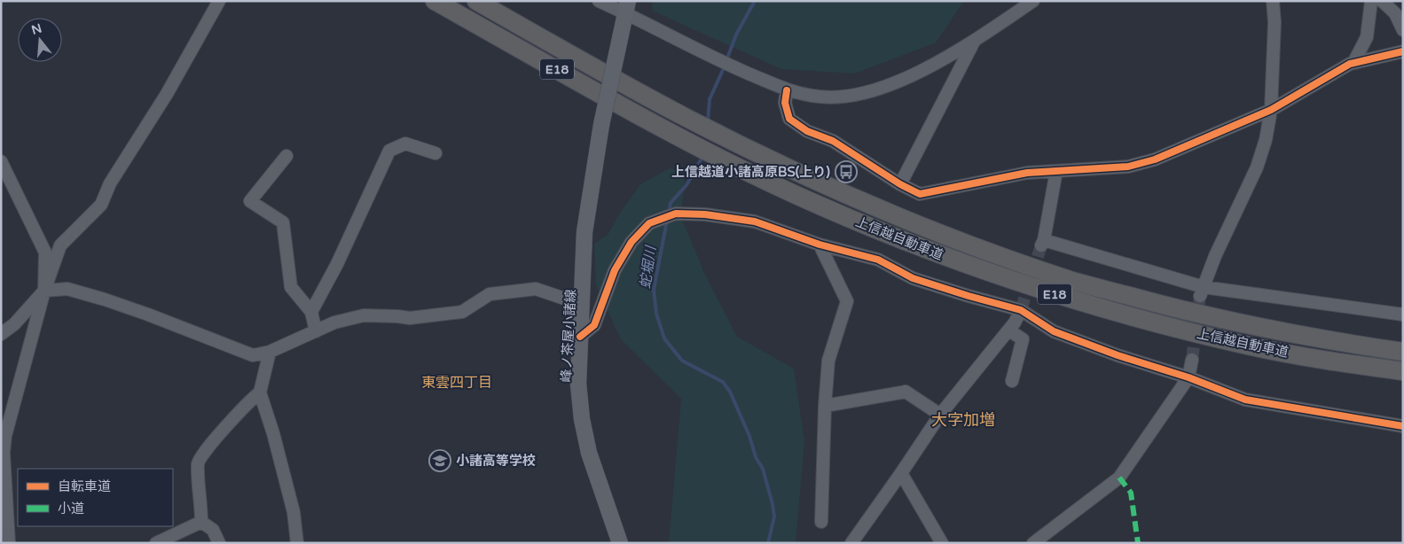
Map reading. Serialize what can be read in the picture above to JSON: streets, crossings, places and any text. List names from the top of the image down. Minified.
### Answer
{"streets":{"highway":["E18","上信越自動車道"],"main road":["峰ノ茶屋小諸線"]},"districts":["東雲四丁目","大字加増"],"water":["蛇堀川"],"places":{"bus stop":["上信越道小諸高原BS(上り)"],"school or university":["小諸高等学校"]},"legend":["自転車道","小道"],"north":"top"}
